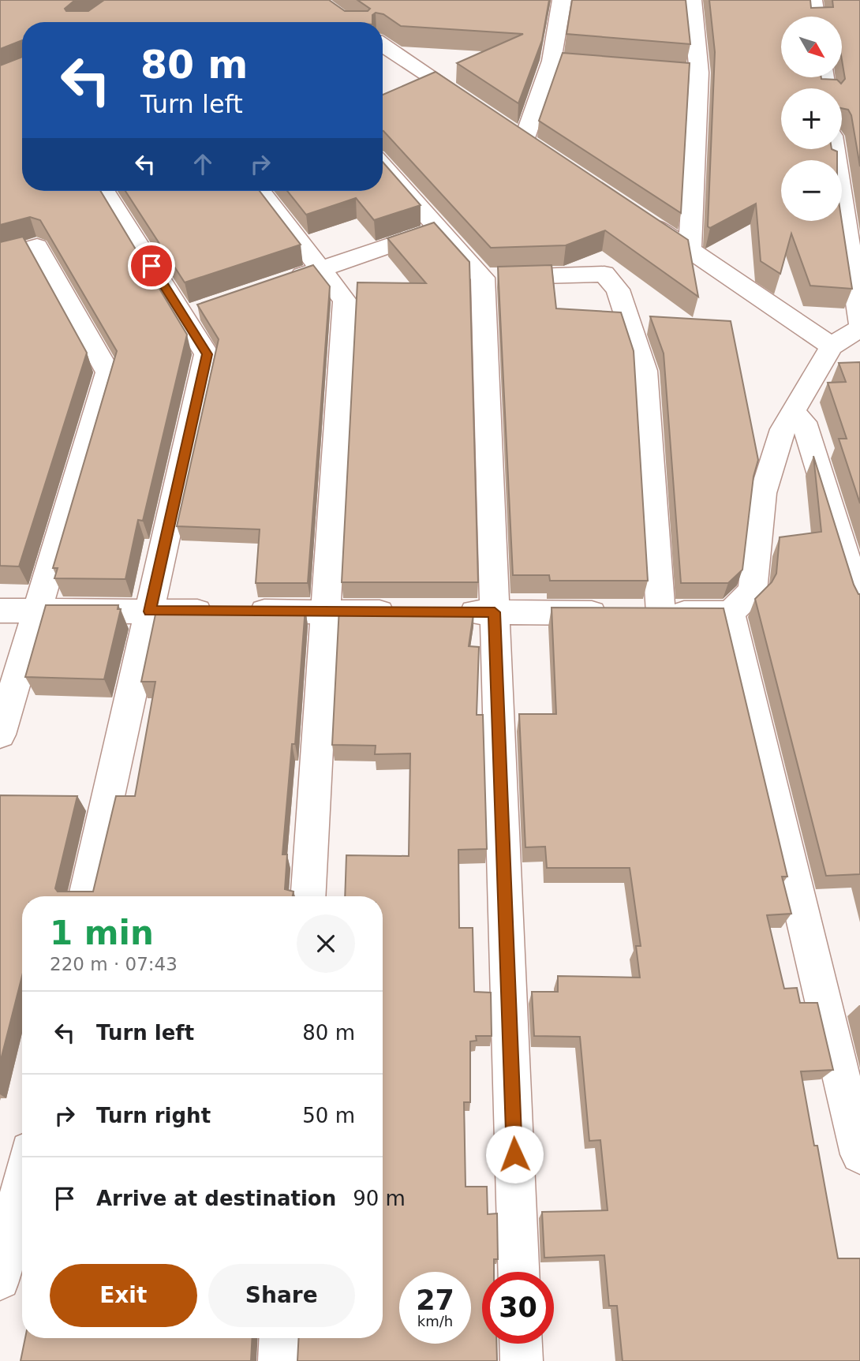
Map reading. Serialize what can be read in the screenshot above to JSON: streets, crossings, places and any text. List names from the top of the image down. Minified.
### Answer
{"north":"bottom right","page":{"map_buttons":["+","−"],"turn":["80 m","Turn left"],"heading":["1 min","220 m · 07:43"],"list":[{"name":"Turn left","value":"80 m"},{"name":"Turn right","value":"50 m"},{"name":"Arrive at destination","value":"90 m"}],"buttons":["Exit","Share"],"speed":"27 km/h","limit":"30"}}
